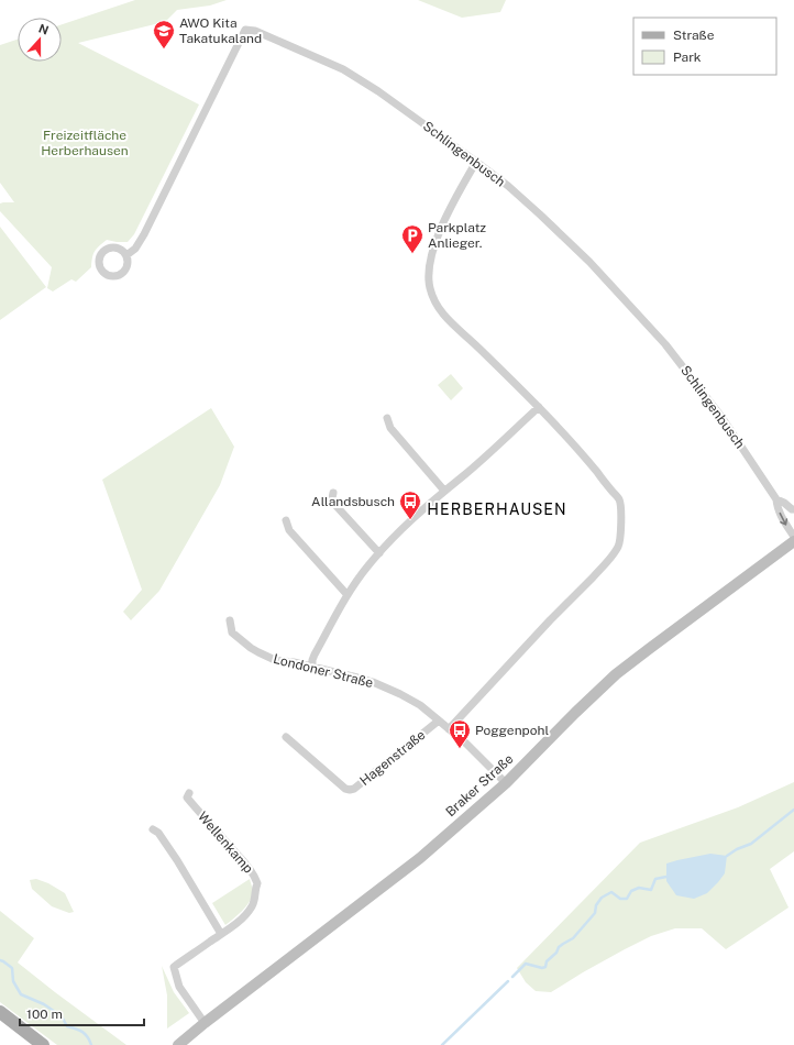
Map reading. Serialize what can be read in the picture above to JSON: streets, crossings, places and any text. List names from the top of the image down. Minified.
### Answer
{"streets":{"street":["Schlingenbusch","Londoner Straße","Hagenstraße","Braker Straße","Wellenkamp"]},"crossings":[["Londoner Straße","Hagenstraße"],["Londoner Straße","Braker Straße"],["Braker Straße","Wellenkamp"]],"districts":["HERBERHAUSEN"],"parks":["Freizeitfläche Herberhausen"],"places":{"school or university":["AWO Kita Takatukaland"],"parking":["Parkplatz Anlieger."],"bus stop":["Allandsbusch","Poggenpohl"]},"legend":["Straße","Park"],"scale_bar":"100 m","north":"top"}
